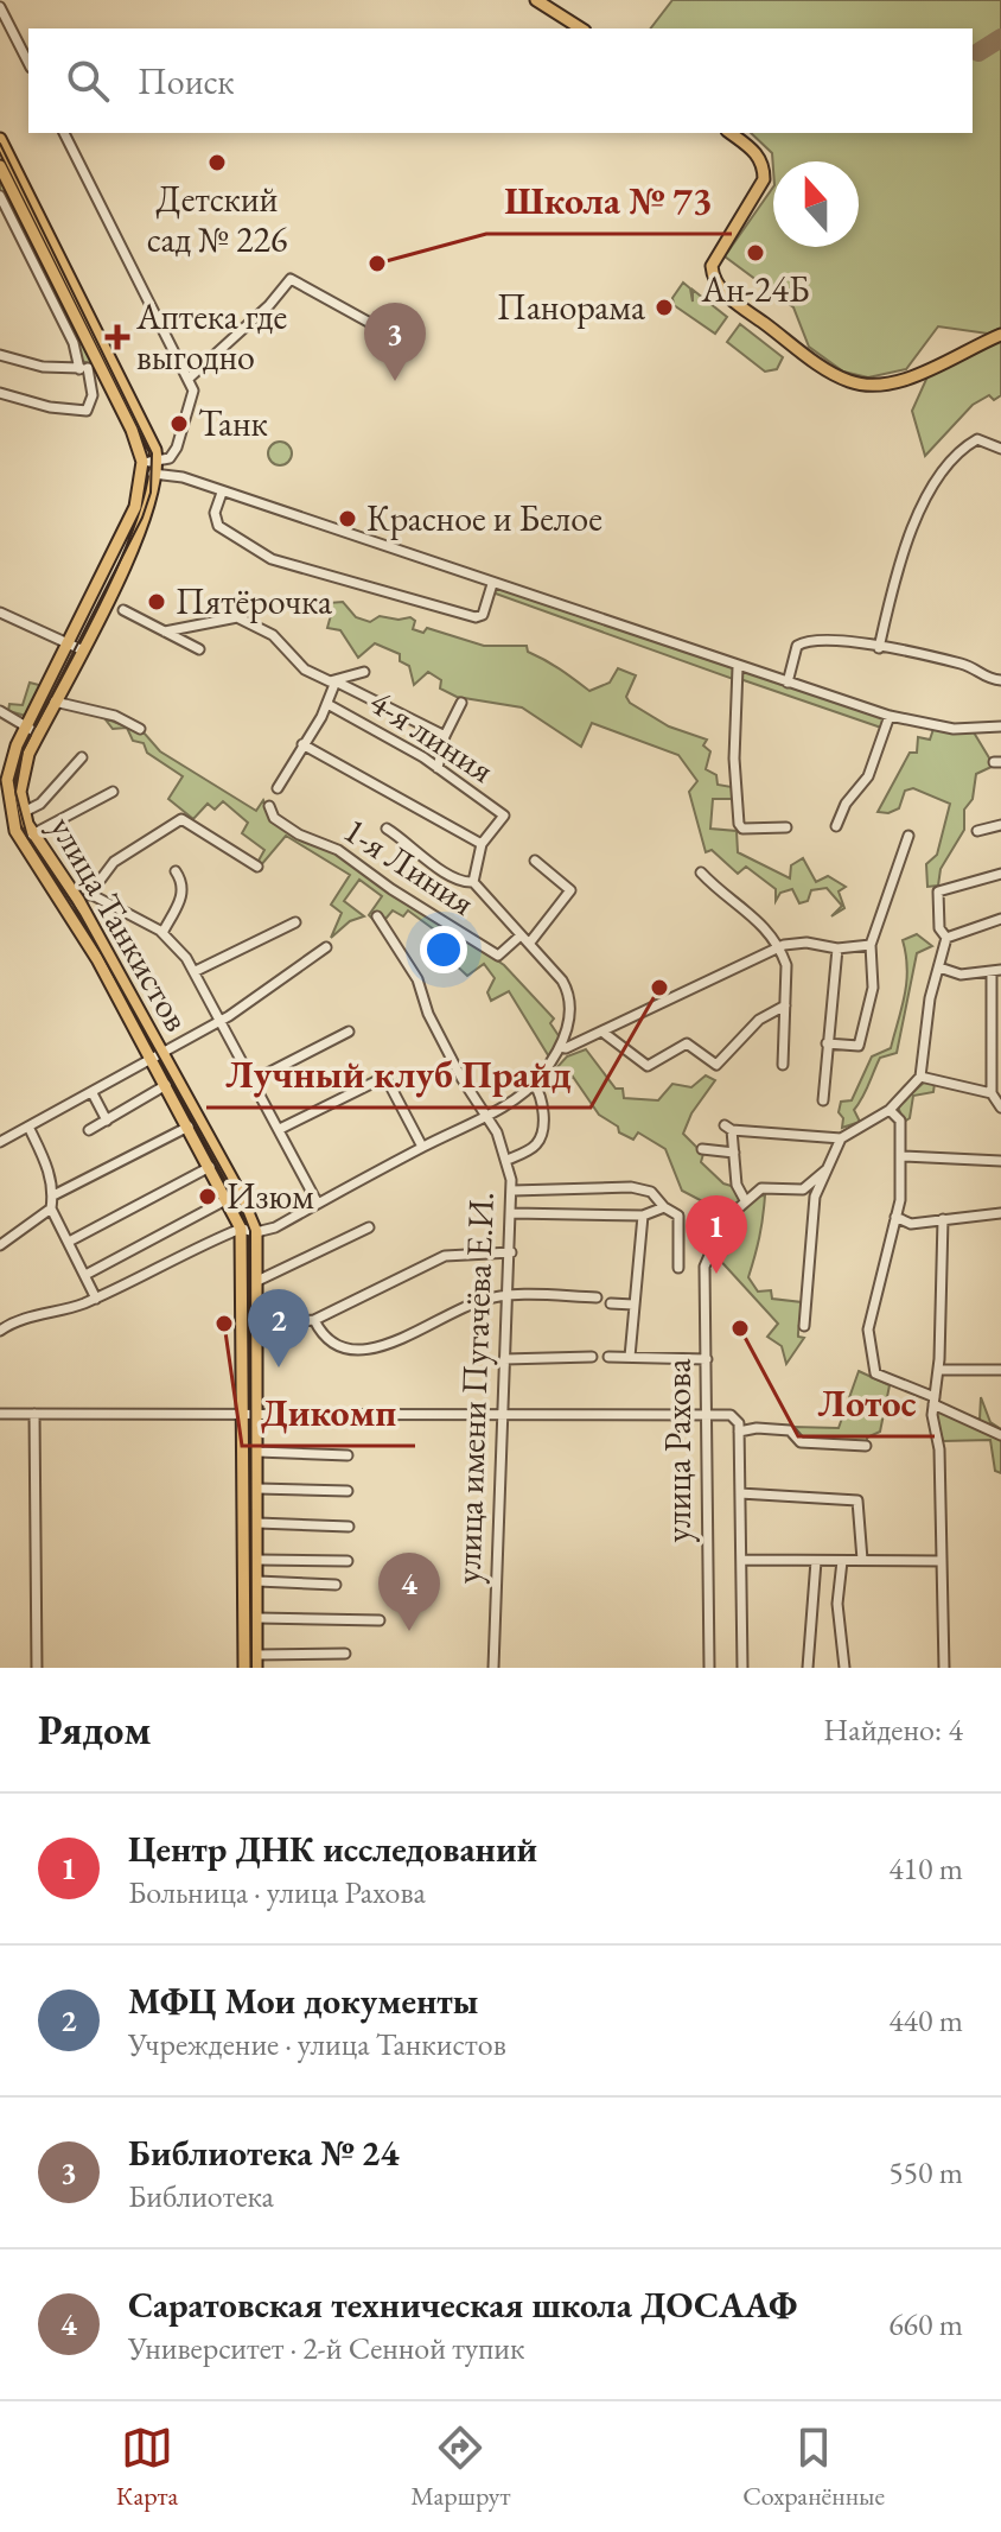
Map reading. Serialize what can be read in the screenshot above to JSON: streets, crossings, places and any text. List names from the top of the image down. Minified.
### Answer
{"streets":{"main road":["улица Танкистов"],"street":["4-я линия","1-я Линия","улица имени Пугачёва Е.И.","улица Рахова"]},"places":{"other":["Детский сад № 226","Ан-24Б","Школа № 73","Панорама","Танк","Красное и Белое","Пятёрочка","Лучный клуб Прайд","Изюм","Дикомп","Лотос"],"health":["Аптека где выгодно"]},"north":"top","page":{"search":"Поиск","pins":["3","1","2","4"],"heading":["Рядом","Найдено: 4"],"list":[{"mark":"1","name":"Центр ДНК исследований","note":"Больница · улица Рахова","value":"410 m"},{"mark":"2","name":"МФЦ Мои документы","note":"Учреждение · улица Танкистов","value":"440 m"},{"mark":"3","name":"Библиотека № 24","note":"Библиотека","value":"550 m"},{"mark":"4","name":"Саратовская техническая школа ДОСААФ","note":"Университет · 2-й Сенной тупик","value":"660 m"}],"nav":["Карта","Маршрут","Сохранённые"]}}
